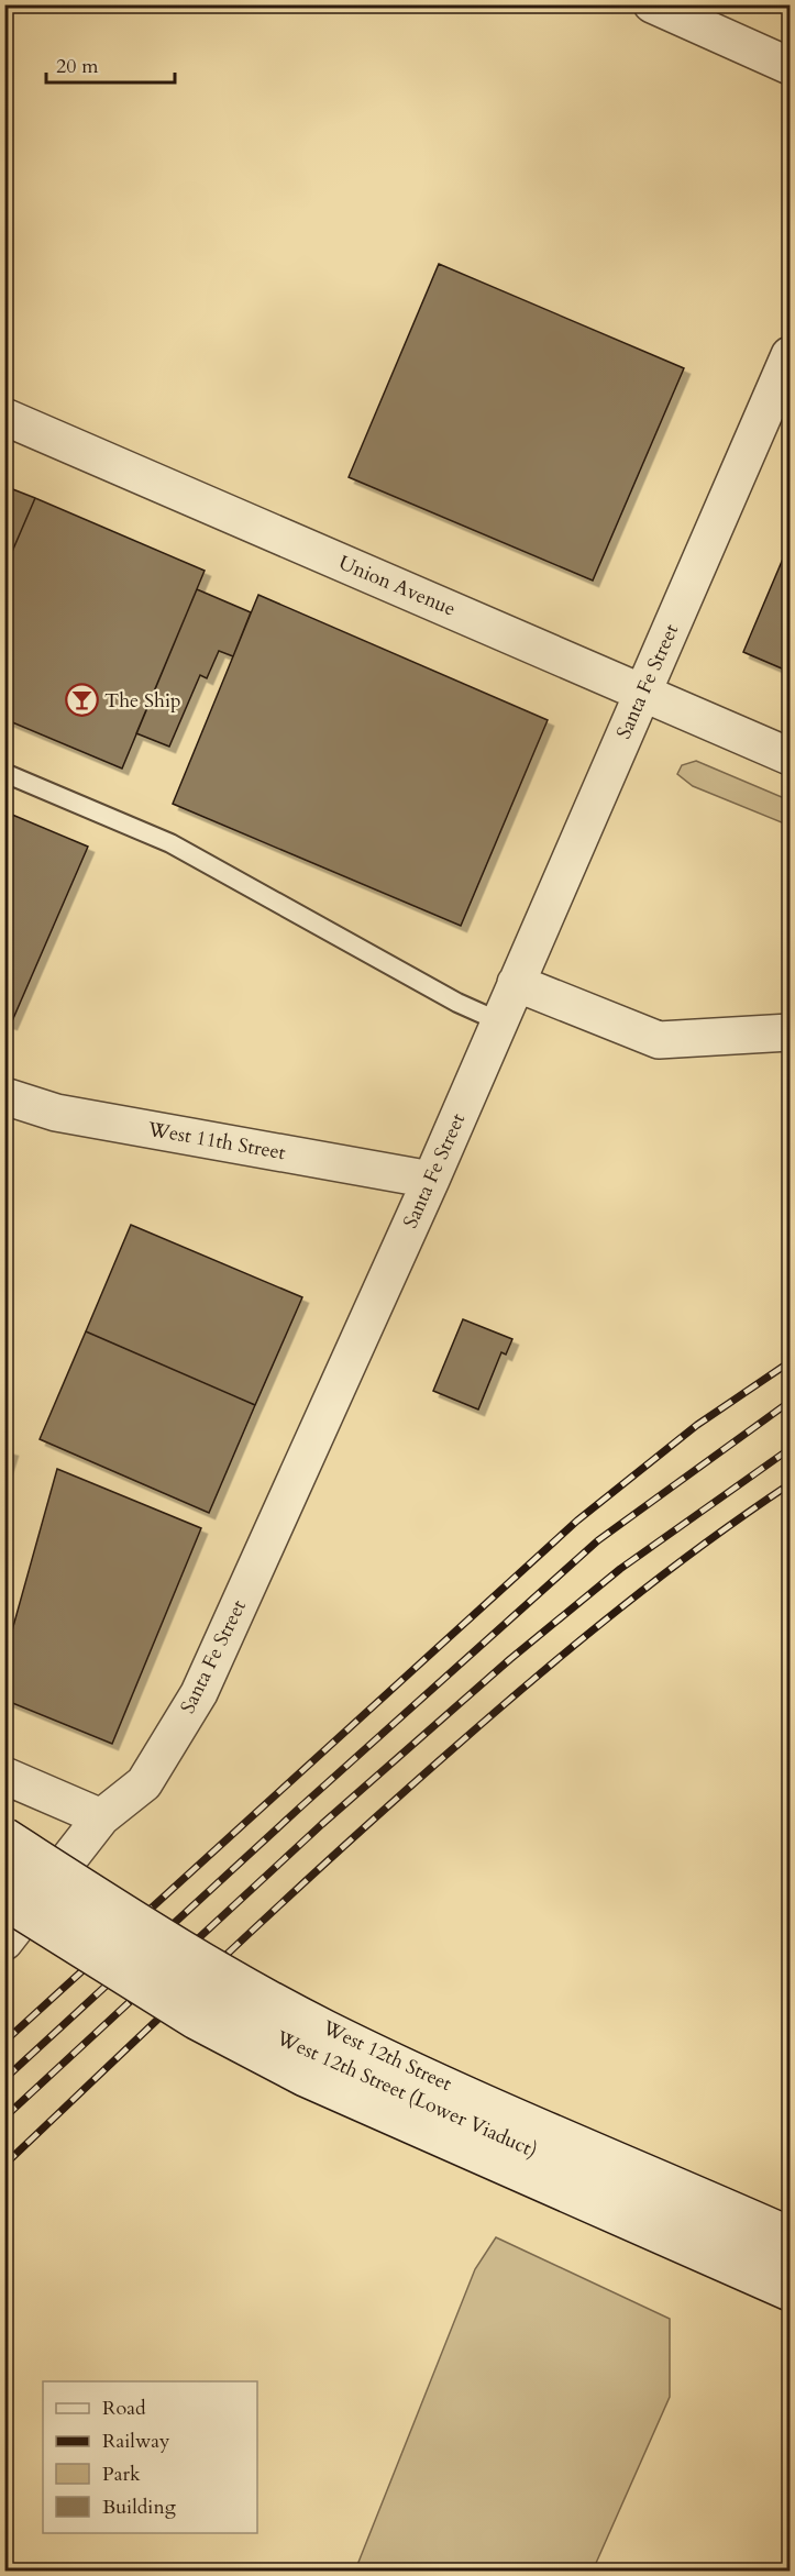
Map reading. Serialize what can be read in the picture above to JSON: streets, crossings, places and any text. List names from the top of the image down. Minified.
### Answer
{"streets":{"street":["Union Avenue","Santa Fe Street","West 11th Street","West 12th Street","West 12th Street (Lower Viaduct)"]},"crossings":[["Union Avenue","Santa Fe Street"],["Santa Fe Street","West 11th Street"]],"places":{"bar":["The Ship"]},"legend":["Road","Railway","Park","Building"],"scale_bar":"20 m"}
